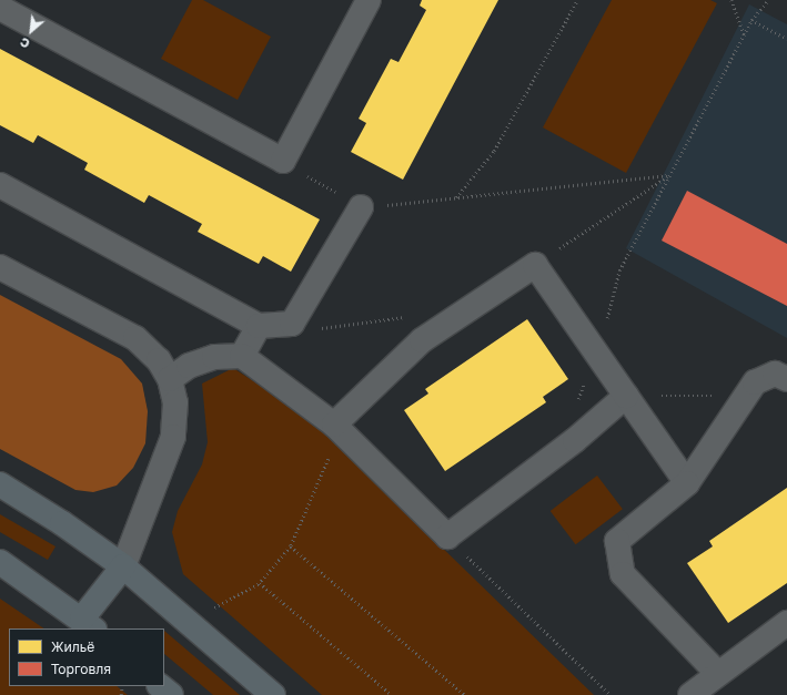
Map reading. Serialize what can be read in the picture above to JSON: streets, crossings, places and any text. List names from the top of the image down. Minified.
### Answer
{"legend":["Жильё","Торговля"],"north":"bottom left"}
